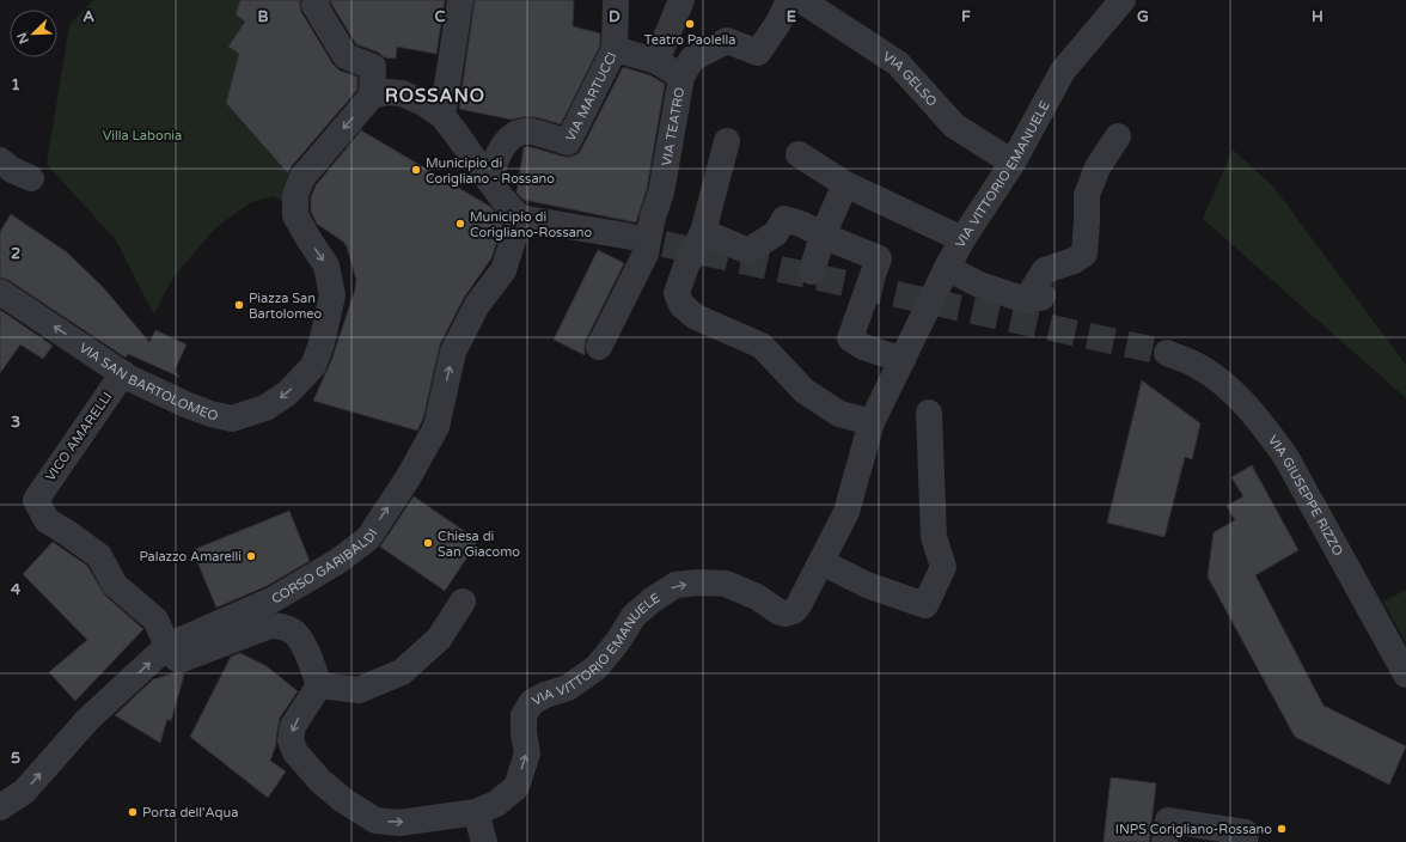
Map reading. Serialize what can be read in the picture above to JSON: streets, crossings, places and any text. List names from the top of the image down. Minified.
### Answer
{"streets":{"street":["VIA GELSO","VIA MARTUCCI","VIA TEATRO","VIA VITTORIO EMANUELE","VIA SAN BARTOLOMEO","VICO AMARELLI","VIA GIUSEPPE RIZZO","CORSO GARIBALDI"]},"crossings":[["VIA GELSO","VIA VITTORIO EMANUELE"],["VIA MARTUCCI","VIA TEATRO"],["VIA SAN BARTOLOMEO","VICO AMARELLI"],["VICO AMARELLI","CORSO GARIBALDI"]],"one_way":["CORSO GARIBALDI"],"districts":["ROSSANO"],"parks":["Villa Labonia"],"places":["Teatro Paolella","Municipio di Corigliano - Rossano","Municipio di Corigliano-Rossano","Piazza San Bartolomeo","Chiesa di San Giacomo","Palazzo Amarelli","Porta dell'Aqua","INPS Corigliano-Rossano"],"north":"bottom left","grid":{"columns":["A","B","C","D","E","F","G","H"],"rows":["1","2","3","4","5"]}}
